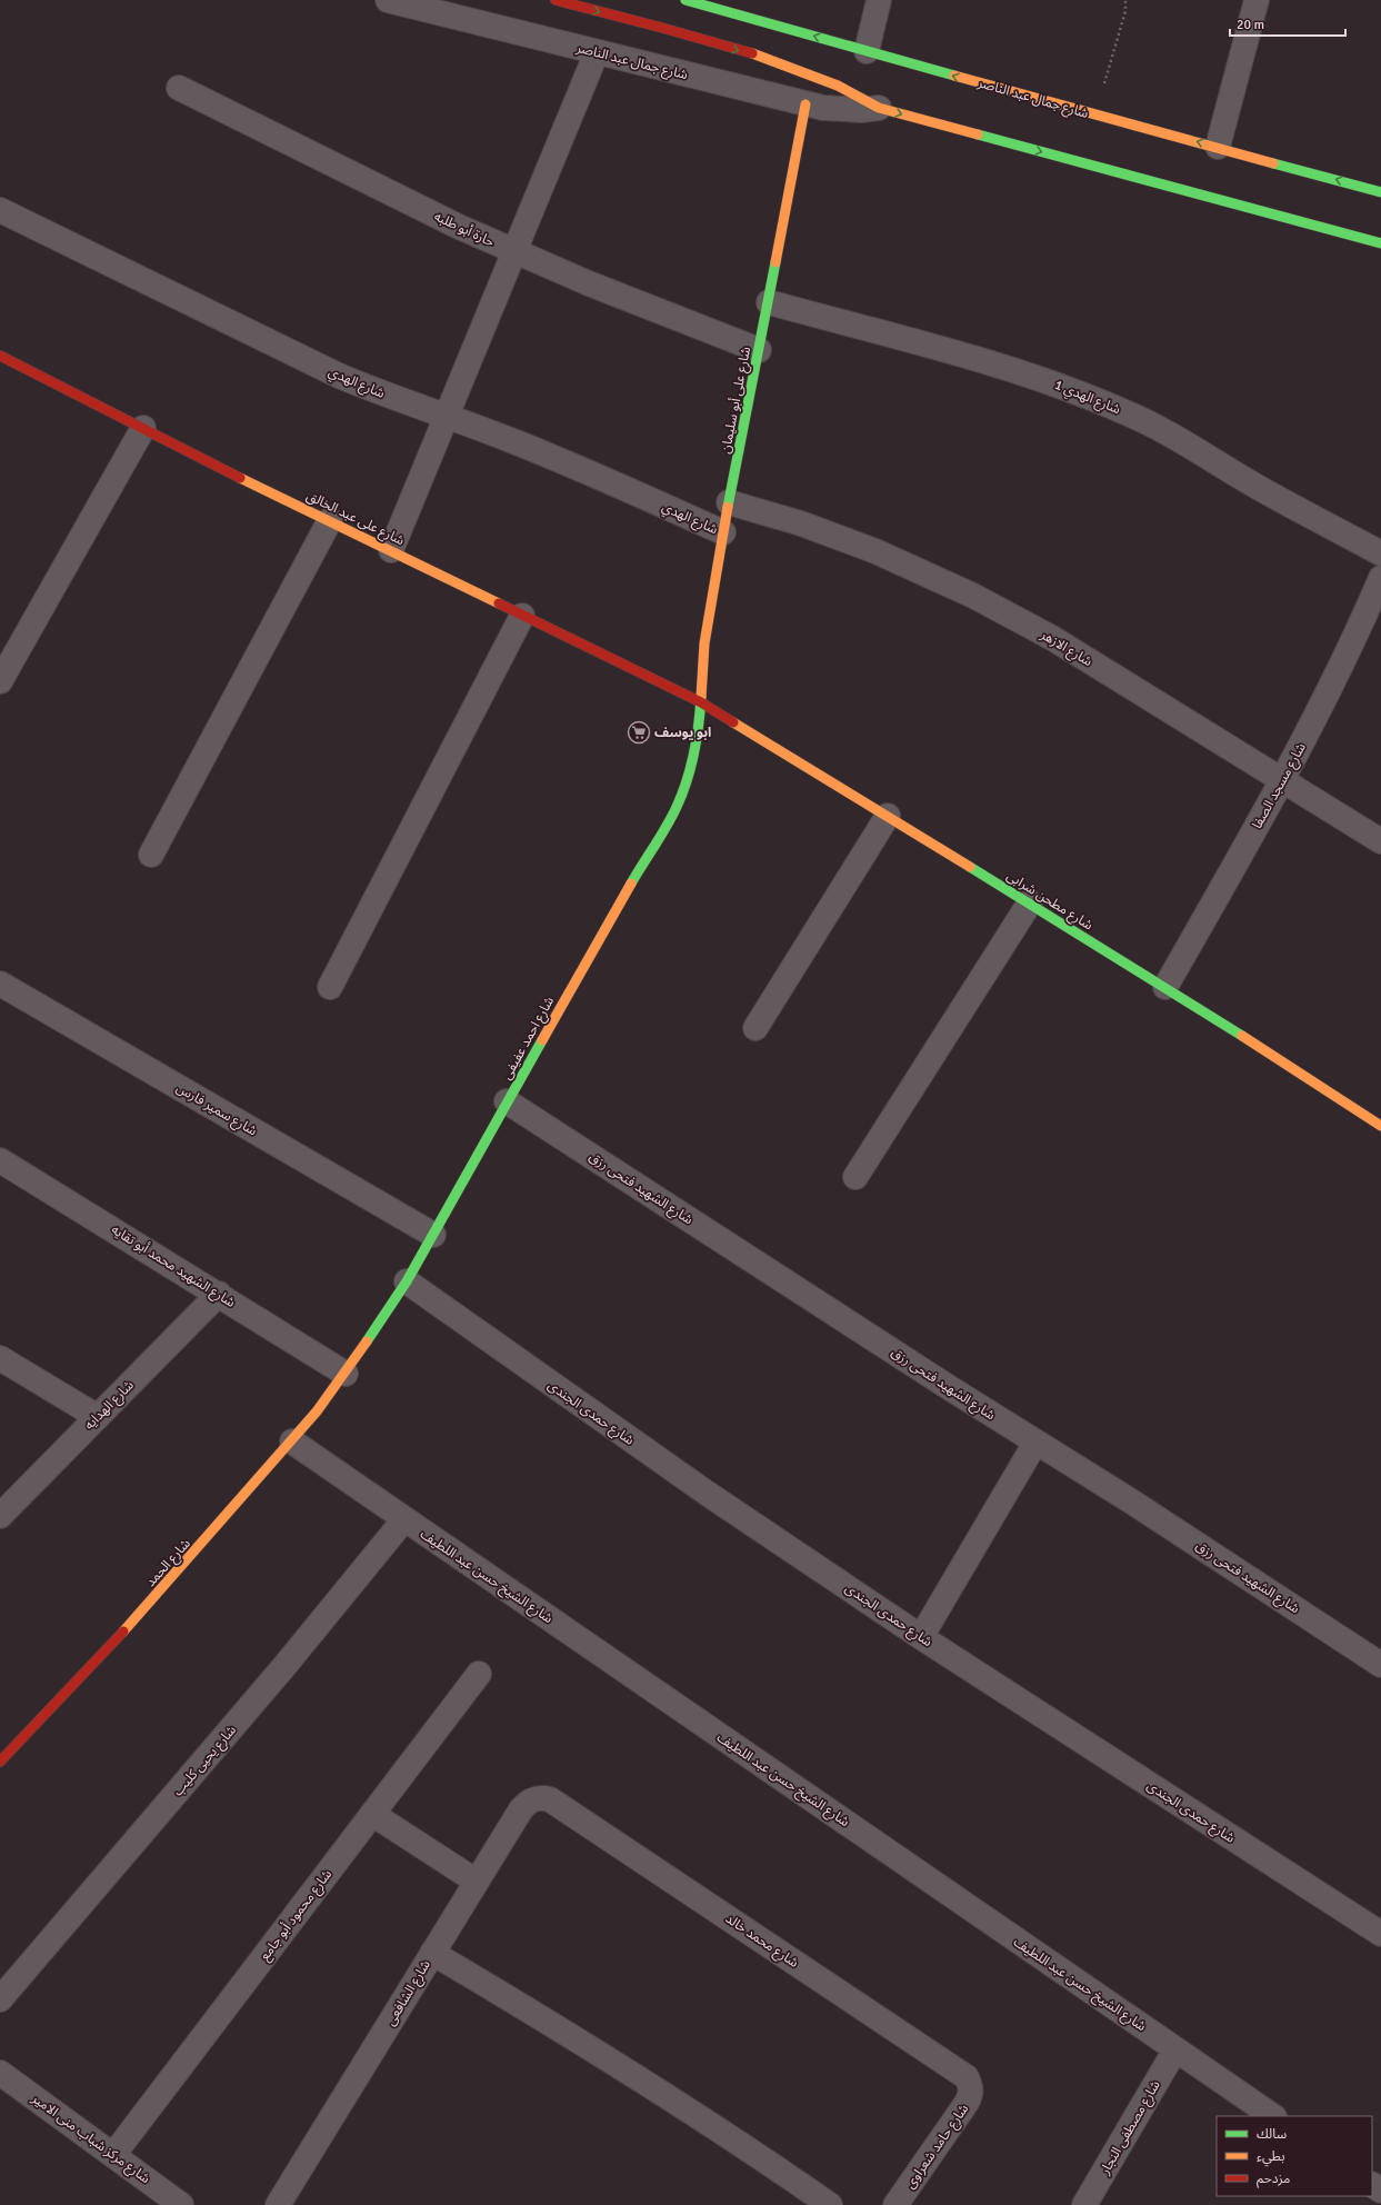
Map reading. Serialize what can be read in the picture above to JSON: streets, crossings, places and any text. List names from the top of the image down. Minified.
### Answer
{"streets":{"street":["شارع جمال عبد الناصر","حارة أبو طلبه","شارع الهدي","شارع الهدي 1","شارع على أبو سليمان","شارع على عبد الخالق","شارع الازهر","شارع مسجد الصفا","شارع مطحن شرابى","شارع احمد عفيفى","شارع سمير فارس","شارع الشهيد فتحى رزق","شارع الشهيد محمد أبو تقايه","شارع الهدايه","شارع حمدى الجندى","شارع الحمد","شارع الشيخ حسن عبد اللطيف","شارع يحيى كليب","شارع محمود أبو جامع","شارع محمد خالد","شارع الشافعى","شارع مصطفى النجار","شارع مركز شباب منى الامير","شارع حامد شعراوى"]},"crossings":[["شارع جمال عبد الناصر","شارع على أبو سليمان"],["حارة أبو طلبه","شارع على أبو سليمان"],["شارع الهدي","شارع على أبو سليمان"],["شارع الهدي 1","شارع على أبو سليمان"],["شارع على أبو سليمان","شارع على عبد الخالق"],["شارع على أبو سليمان","شارع الازهر"],["شارع على أبو سليمان","شارع مطحن شرابى"],["شارع على أبو سليمان","شارع احمد عفيفى"],["شارع على عبد الخالق","شارع مطحن شرابى"],["شارع على عبد الخالق","شارع احمد عفيفى"],["شارع الازهر","شارع مسجد الصفا"],["شارع مسجد الصفا","شارع مطحن شرابى"],["شارع مطحن شرابى","شارع احمد عفيفى"],["شارع احمد عفيفى","شارع سمير فارس"],["شارع احمد عفيفى","شارع الشهيد فتحى رزق"],["شارع احمد عفيفى","شارع الشهيد محمد أبو تقايه"],["شارع احمد عفيفى","شارع حمدى الجندى"],["شارع احمد عفيفى","شارع الحمد"],["شارع الشهيد محمد أبو تقايه","شارع الهدايه"],["شارع الشهيد محمد أبو تقايه","شارع الحمد"],["شارع الحمد","شارع الشيخ حسن عبد اللطيف"],["شارع الشيخ حسن عبد اللطيف","شارع يحيى كليب"],["شارع الشيخ حسن عبد اللطيف","شارع مصطفى النجار"],["شارع محمود أبو جامع","شارع مركز شباب منى الامير"],["شارع محمد خالد","شارع الشافعى"],["شارع محمد خالد","شارع حامد شعراوى"]],"places":{"supermarket":["ابو يوسف"]},"legend":["سالك","بطيء","مزدحم"],"scale_bar":"20 m"}
